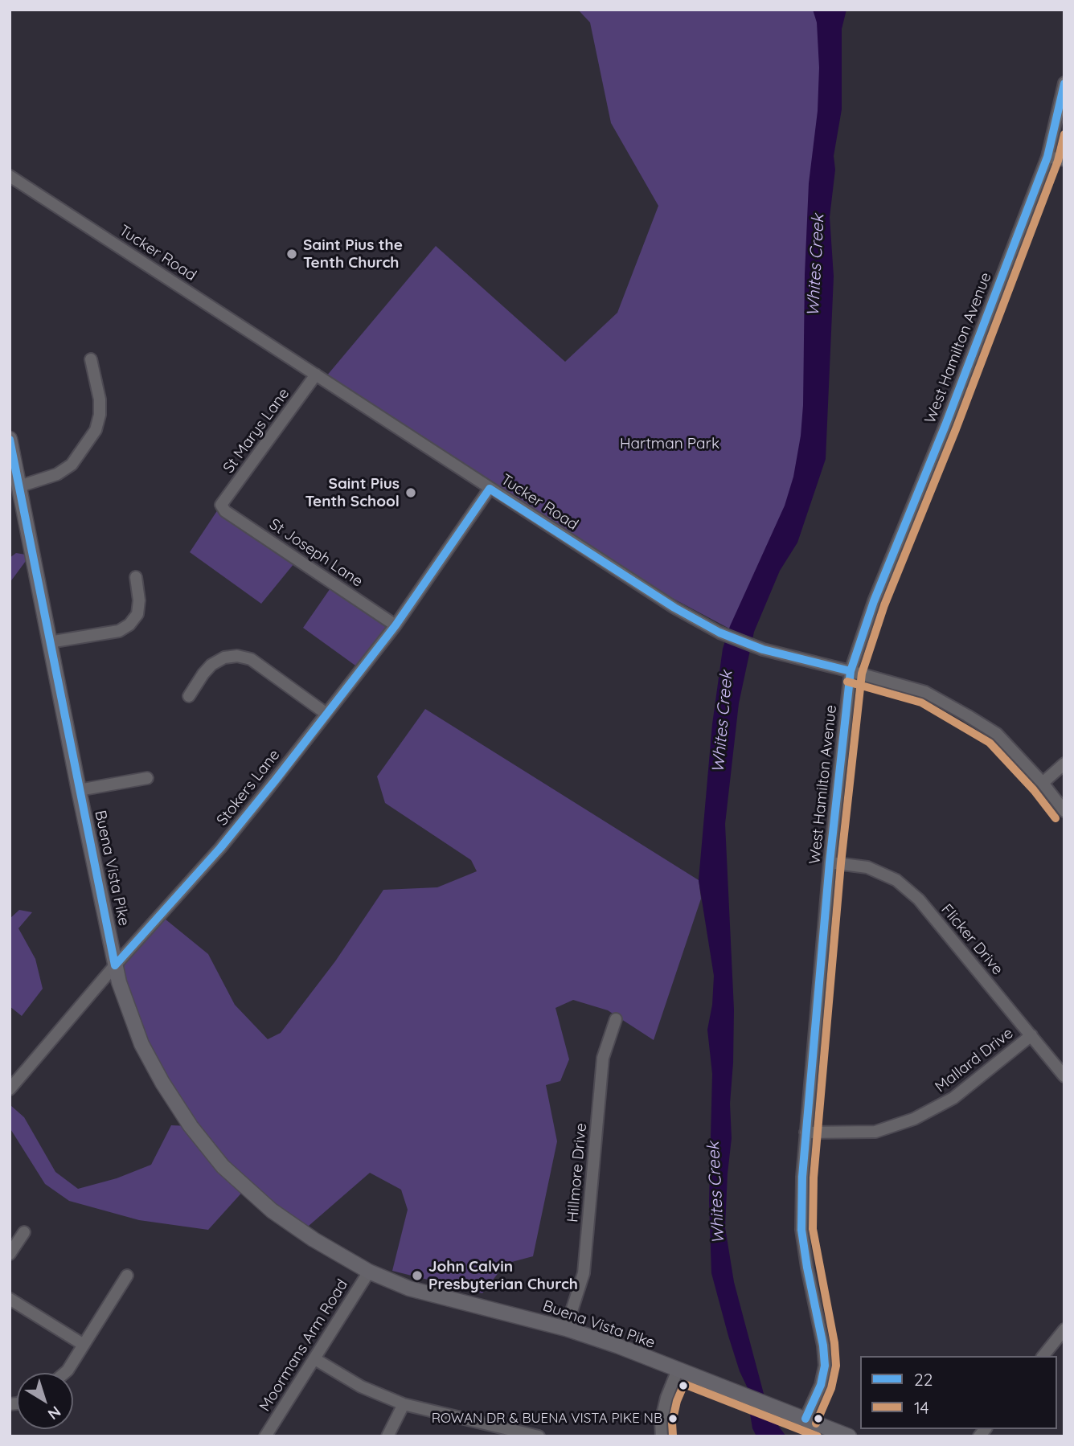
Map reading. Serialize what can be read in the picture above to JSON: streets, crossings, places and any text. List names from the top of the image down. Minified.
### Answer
{"streets":{"main road":["Buena Vista Pike"],"street":["Tucker Road","West Hamilton Avenue","St Marys Lane","St Joseph Lane","Stokers Lane","Flicker Drive","Mallard Drive","Hillmore Drive","Moormans Arm Road"]},"crossings":[["Tucker Road","West Hamilton Avenue"],["Tucker Road","St Marys Lane"],["Tucker Road","Stokers Lane"],["West Hamilton Avenue","Buena Vista Pike"],["West Hamilton Avenue","Flicker Drive"],["West Hamilton Avenue","Mallard Drive"],["St Marys Lane","St Joseph Lane"],["St Joseph Lane","Stokers Lane"],["Stokers Lane","Buena Vista Pike"],["Buena Vista Pike","Hillmore Drive"],["Buena Vista Pike","Moormans Arm Road"],["Flicker Drive","Mallard Drive"]],"water":["Whites Creek"],"parks":["Hartman Park"],"places":["Saint Pius the Tenth Church","Saint Pius Tenth School","John Calvin Presbyterian Church","ROWAN DR & BUENA VISTA PIKE NB"],"lines":["transit line 22","transit line 14"],"legend":["22","14"],"north":"bottom right"}
